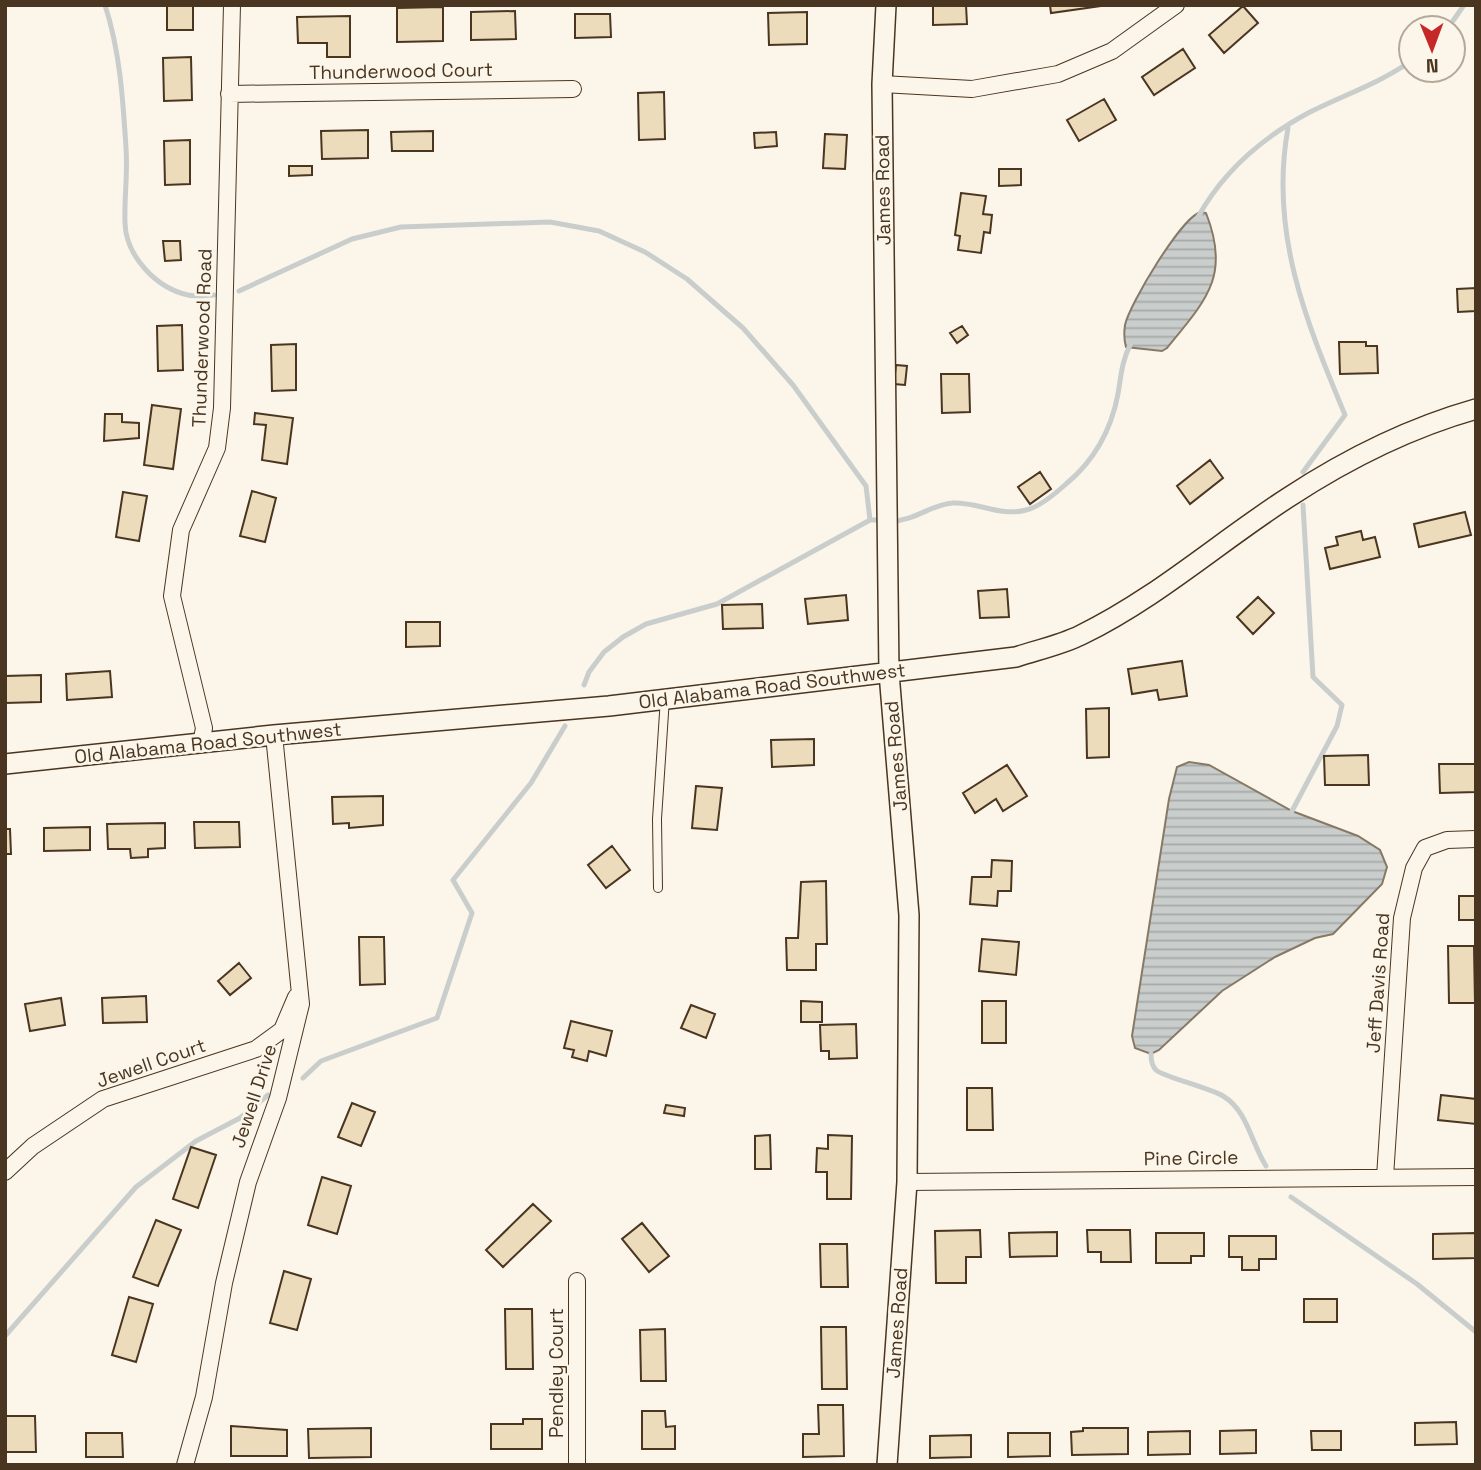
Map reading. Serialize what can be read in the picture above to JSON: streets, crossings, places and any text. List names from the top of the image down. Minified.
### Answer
{"streets":{"street":["Thunderwood Court","James Road","Thunderwood Road","Old Alabama Road Southwest","Jeff Davis Road","Jewell Court","Jewell Drive","Pine Circle","Pendley Court"]},"crossings":[["Thunderwood Court","Thunderwood Road"],["James Road","Old Alabama Road Southwest"],["James Road","Pine Circle"],["Thunderwood Road","Old Alabama Road Southwest"],["Old Alabama Road Southwest","Jewell Drive"],["Jeff Davis Road","Pine Circle"],["Jewell Court","Jewell Drive"]],"north":"bottom"}
